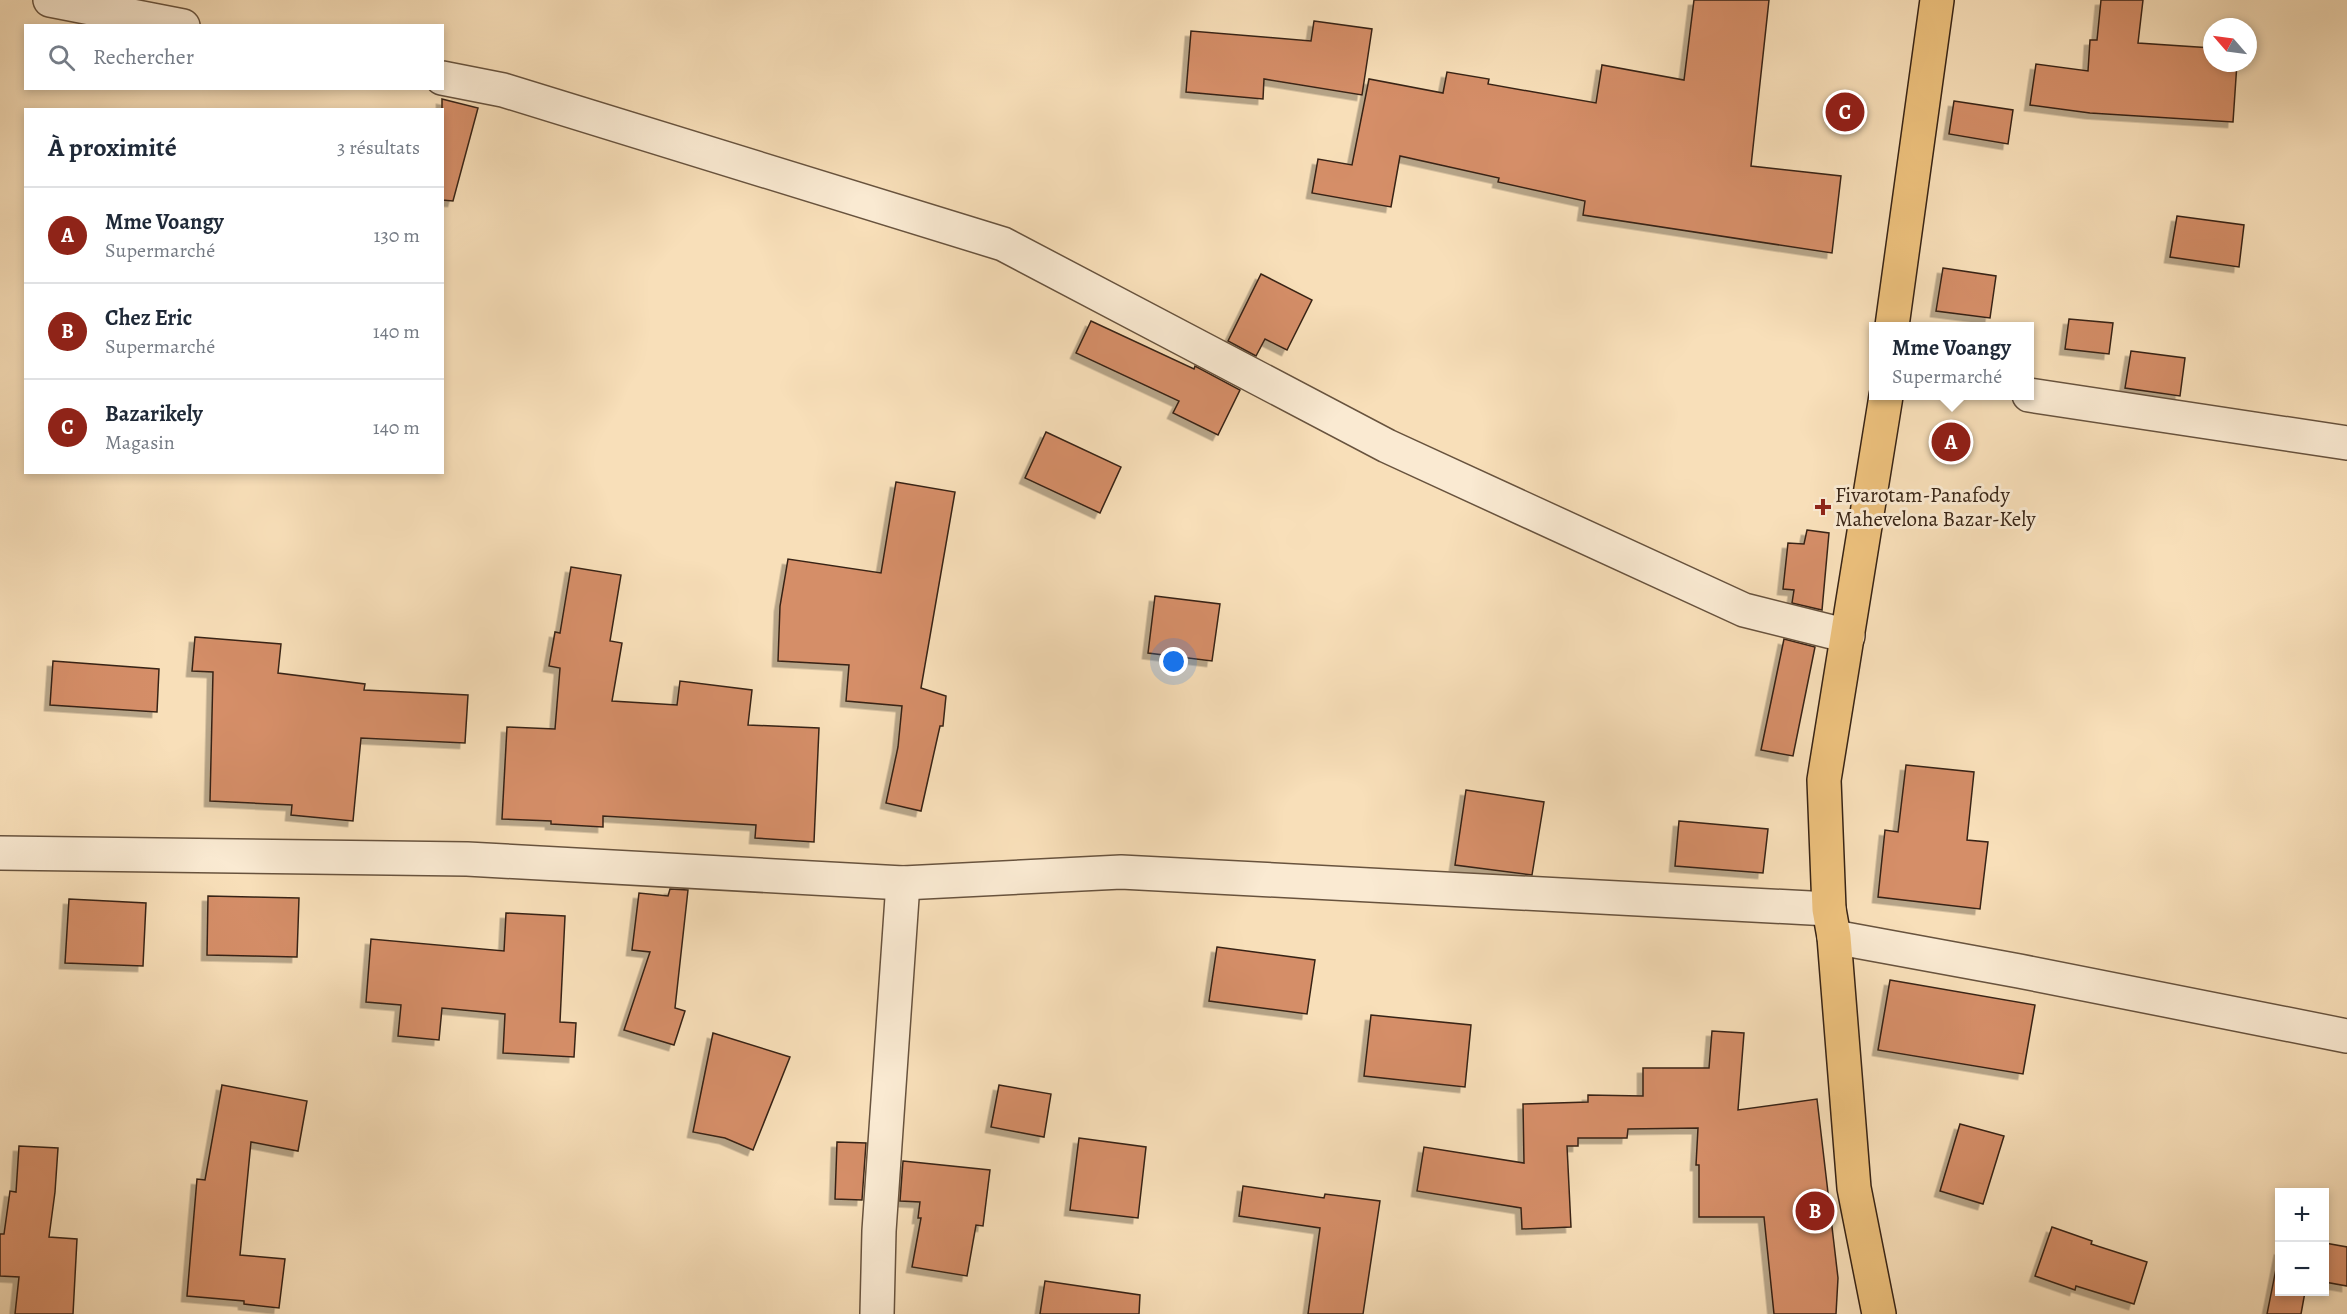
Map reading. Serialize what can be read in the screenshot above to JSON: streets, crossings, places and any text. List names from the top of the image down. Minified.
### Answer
{"places":{"health":["Fivarotam-Panafody Mahevelona Bazar-Kely"]},"north":"top left","page":{"search":"Rechercher","pins":["C","A","B"],"heading":["À proximité","3 résultats"],"list":[{"mark":"A","name":"Mme Voangy","note":"Supermarché","value":"130 m"},{"mark":"B","name":"Chez Eric","note":"Supermarché","value":"140 m"},{"mark":"C","name":"Bazarikely","note":"Magasin","value":"140 m"}],"popup":["Mme Voangy","Supermarché"],"map_buttons":["+","−"]}}
